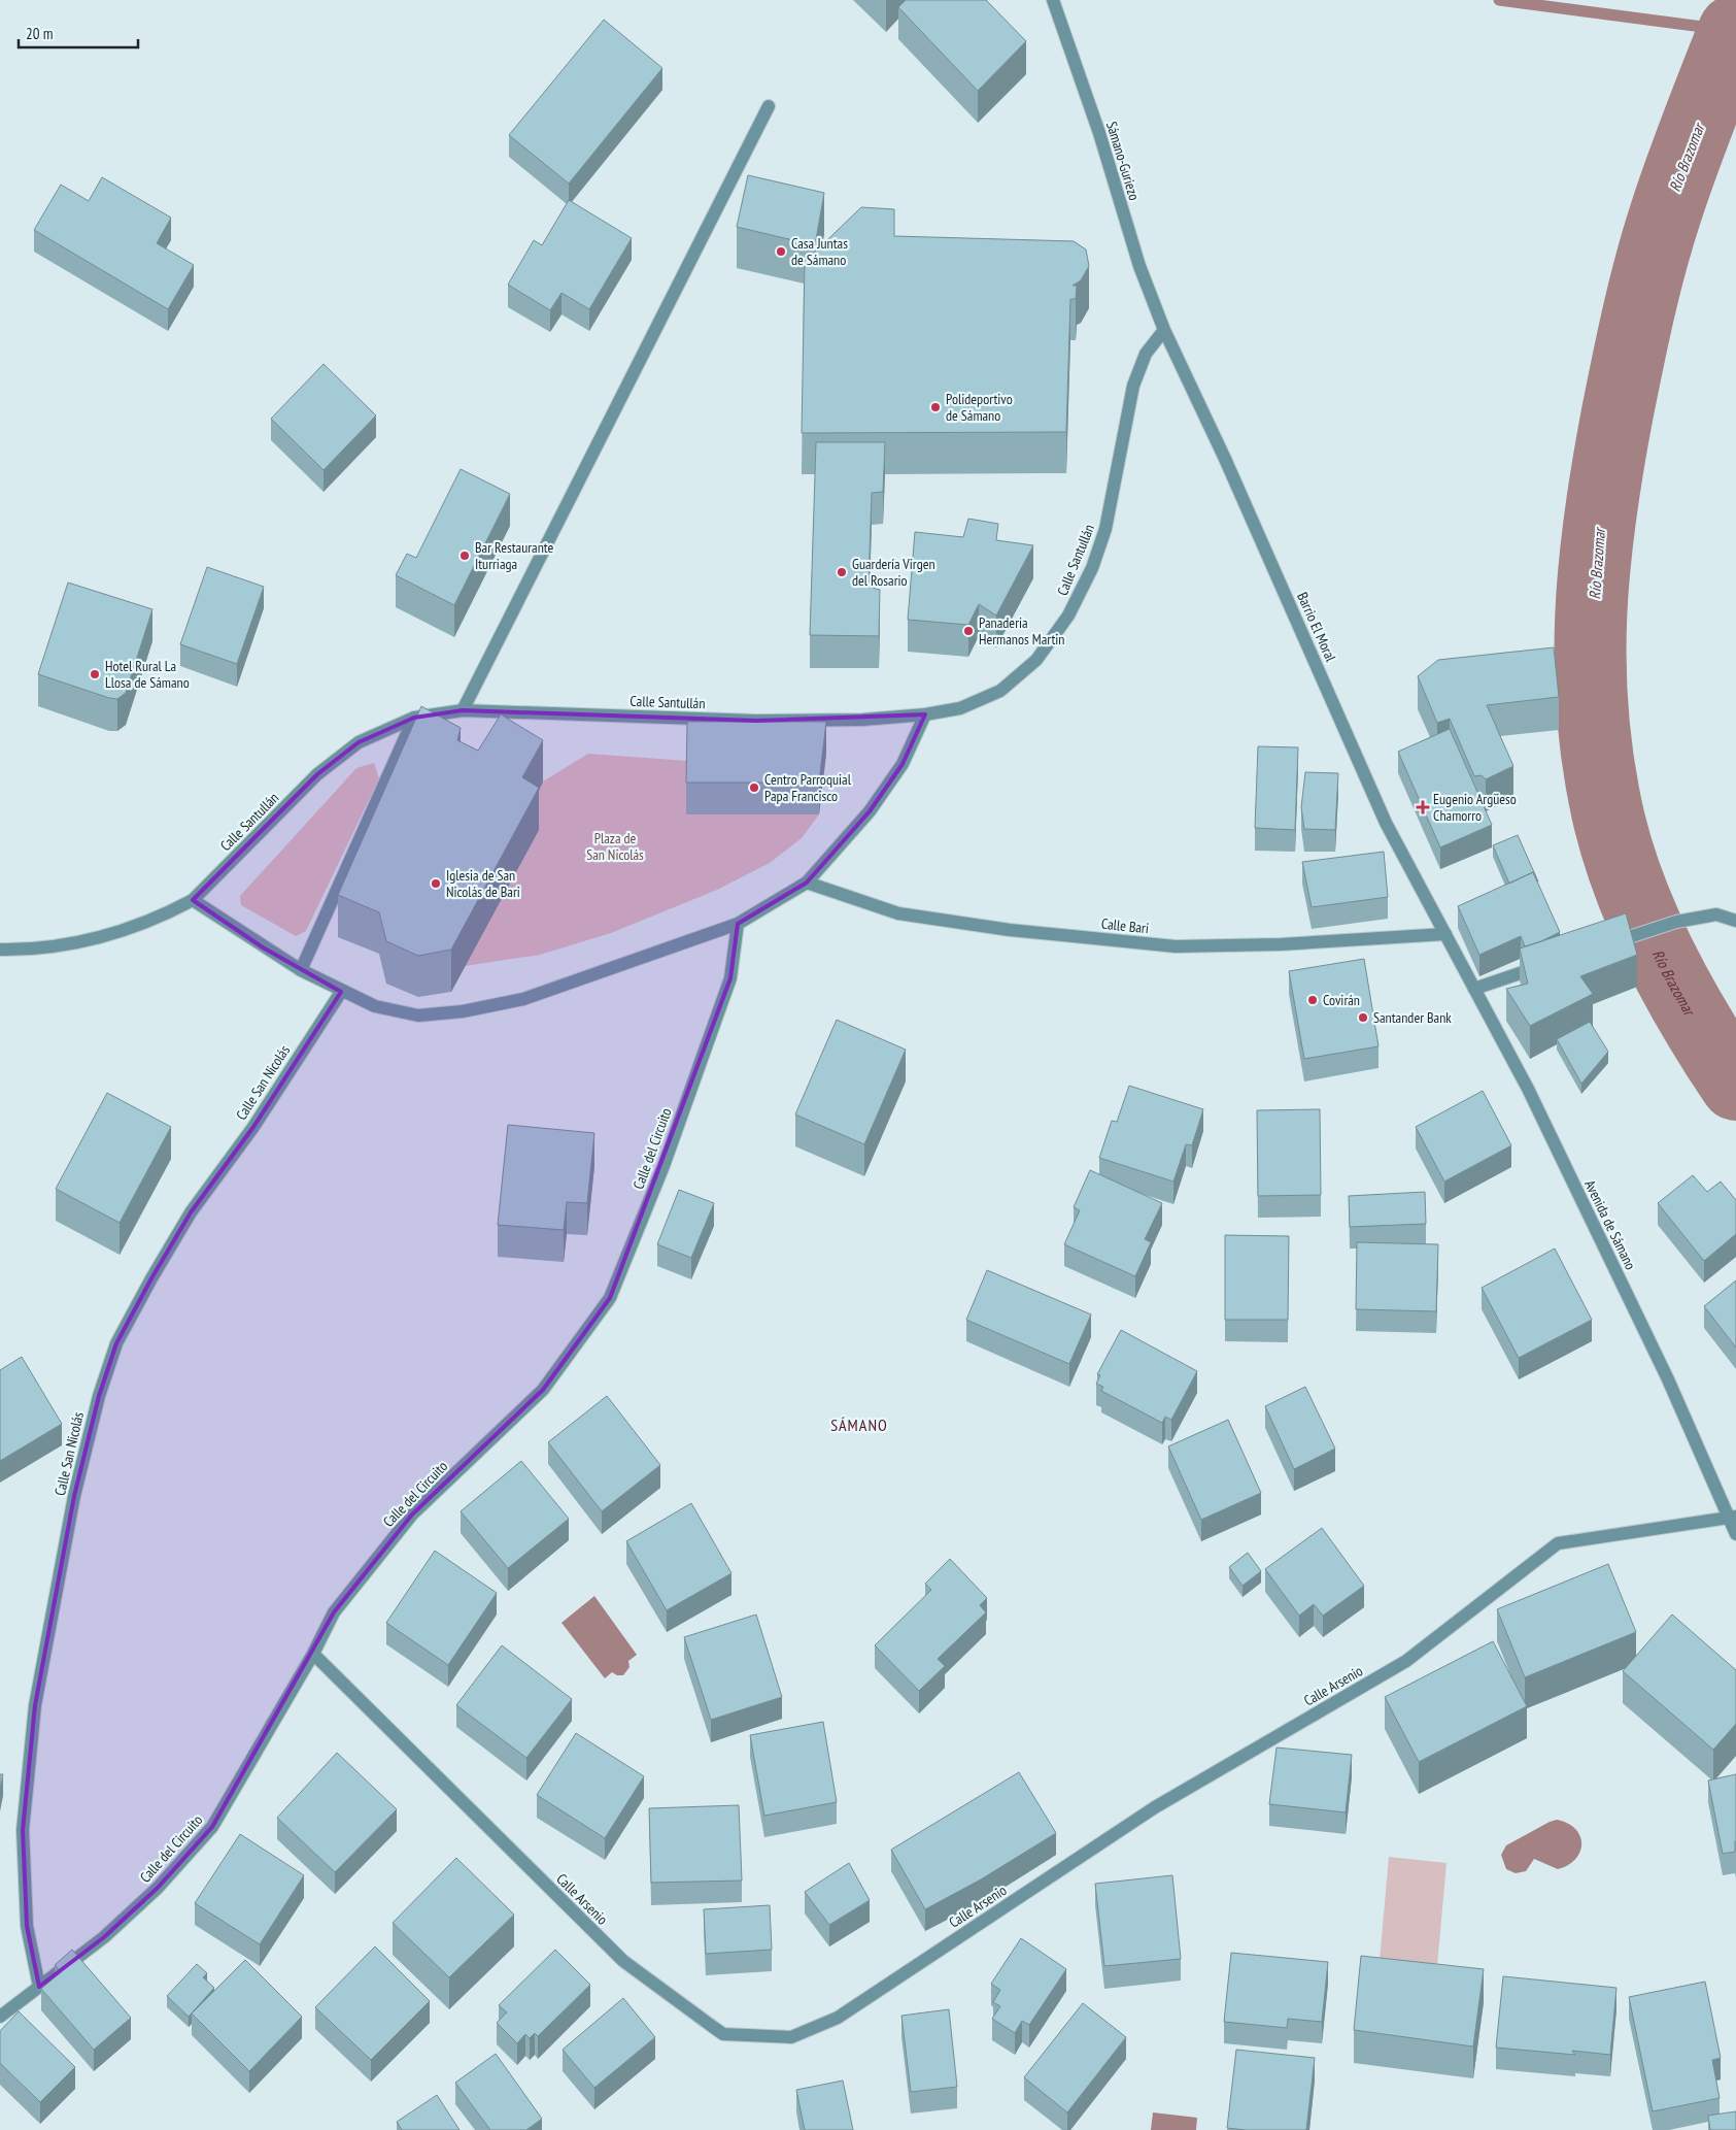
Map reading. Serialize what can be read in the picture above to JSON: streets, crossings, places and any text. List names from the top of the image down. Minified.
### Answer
{"streets":{"street":["Sámano-Guriezo","Calle Santullán","Barrio El Moral","Calle Bari","Calle San Nicolás","Calle del Circuito","Avenida de Sámano","Calle Arsenio"]},"crossings":[["Sámano-Guriezo","Calle Santullán"],["Sámano-Guriezo","Barrio El Moral"],["Calle Santullán","Barrio El Moral"],["Barrio El Moral","Calle Bari"],["Barrio El Moral","Avenida de Sámano"],["Calle Bari","Avenida de Sámano"],["Calle San Nicolás","Calle del Circuito"],["Calle del Circuito","Calle Arsenio"],["Avenida de Sámano","Calle Arsenio"]],"districts":["SÁMANO"],"water":["Río Brazomar"],"parks":["Plaza de San Nicolás"],"places":{"other":["Casa Juntas de Sámano","Polideportivo de Sámano","Bar Restaurante Iturriaga","Guardería Virgen del Rosario","Panaderia Hermanos Martin","Hotel Rural La Llosa de Sámano","Centro Parroquial Papa Francisco","Iglesia de San Nicolás de Bari","Covirán","Santander Bank"],"health":["Eugenio Argüeso Chamorro"]},"scale_bar":"20 m"}
